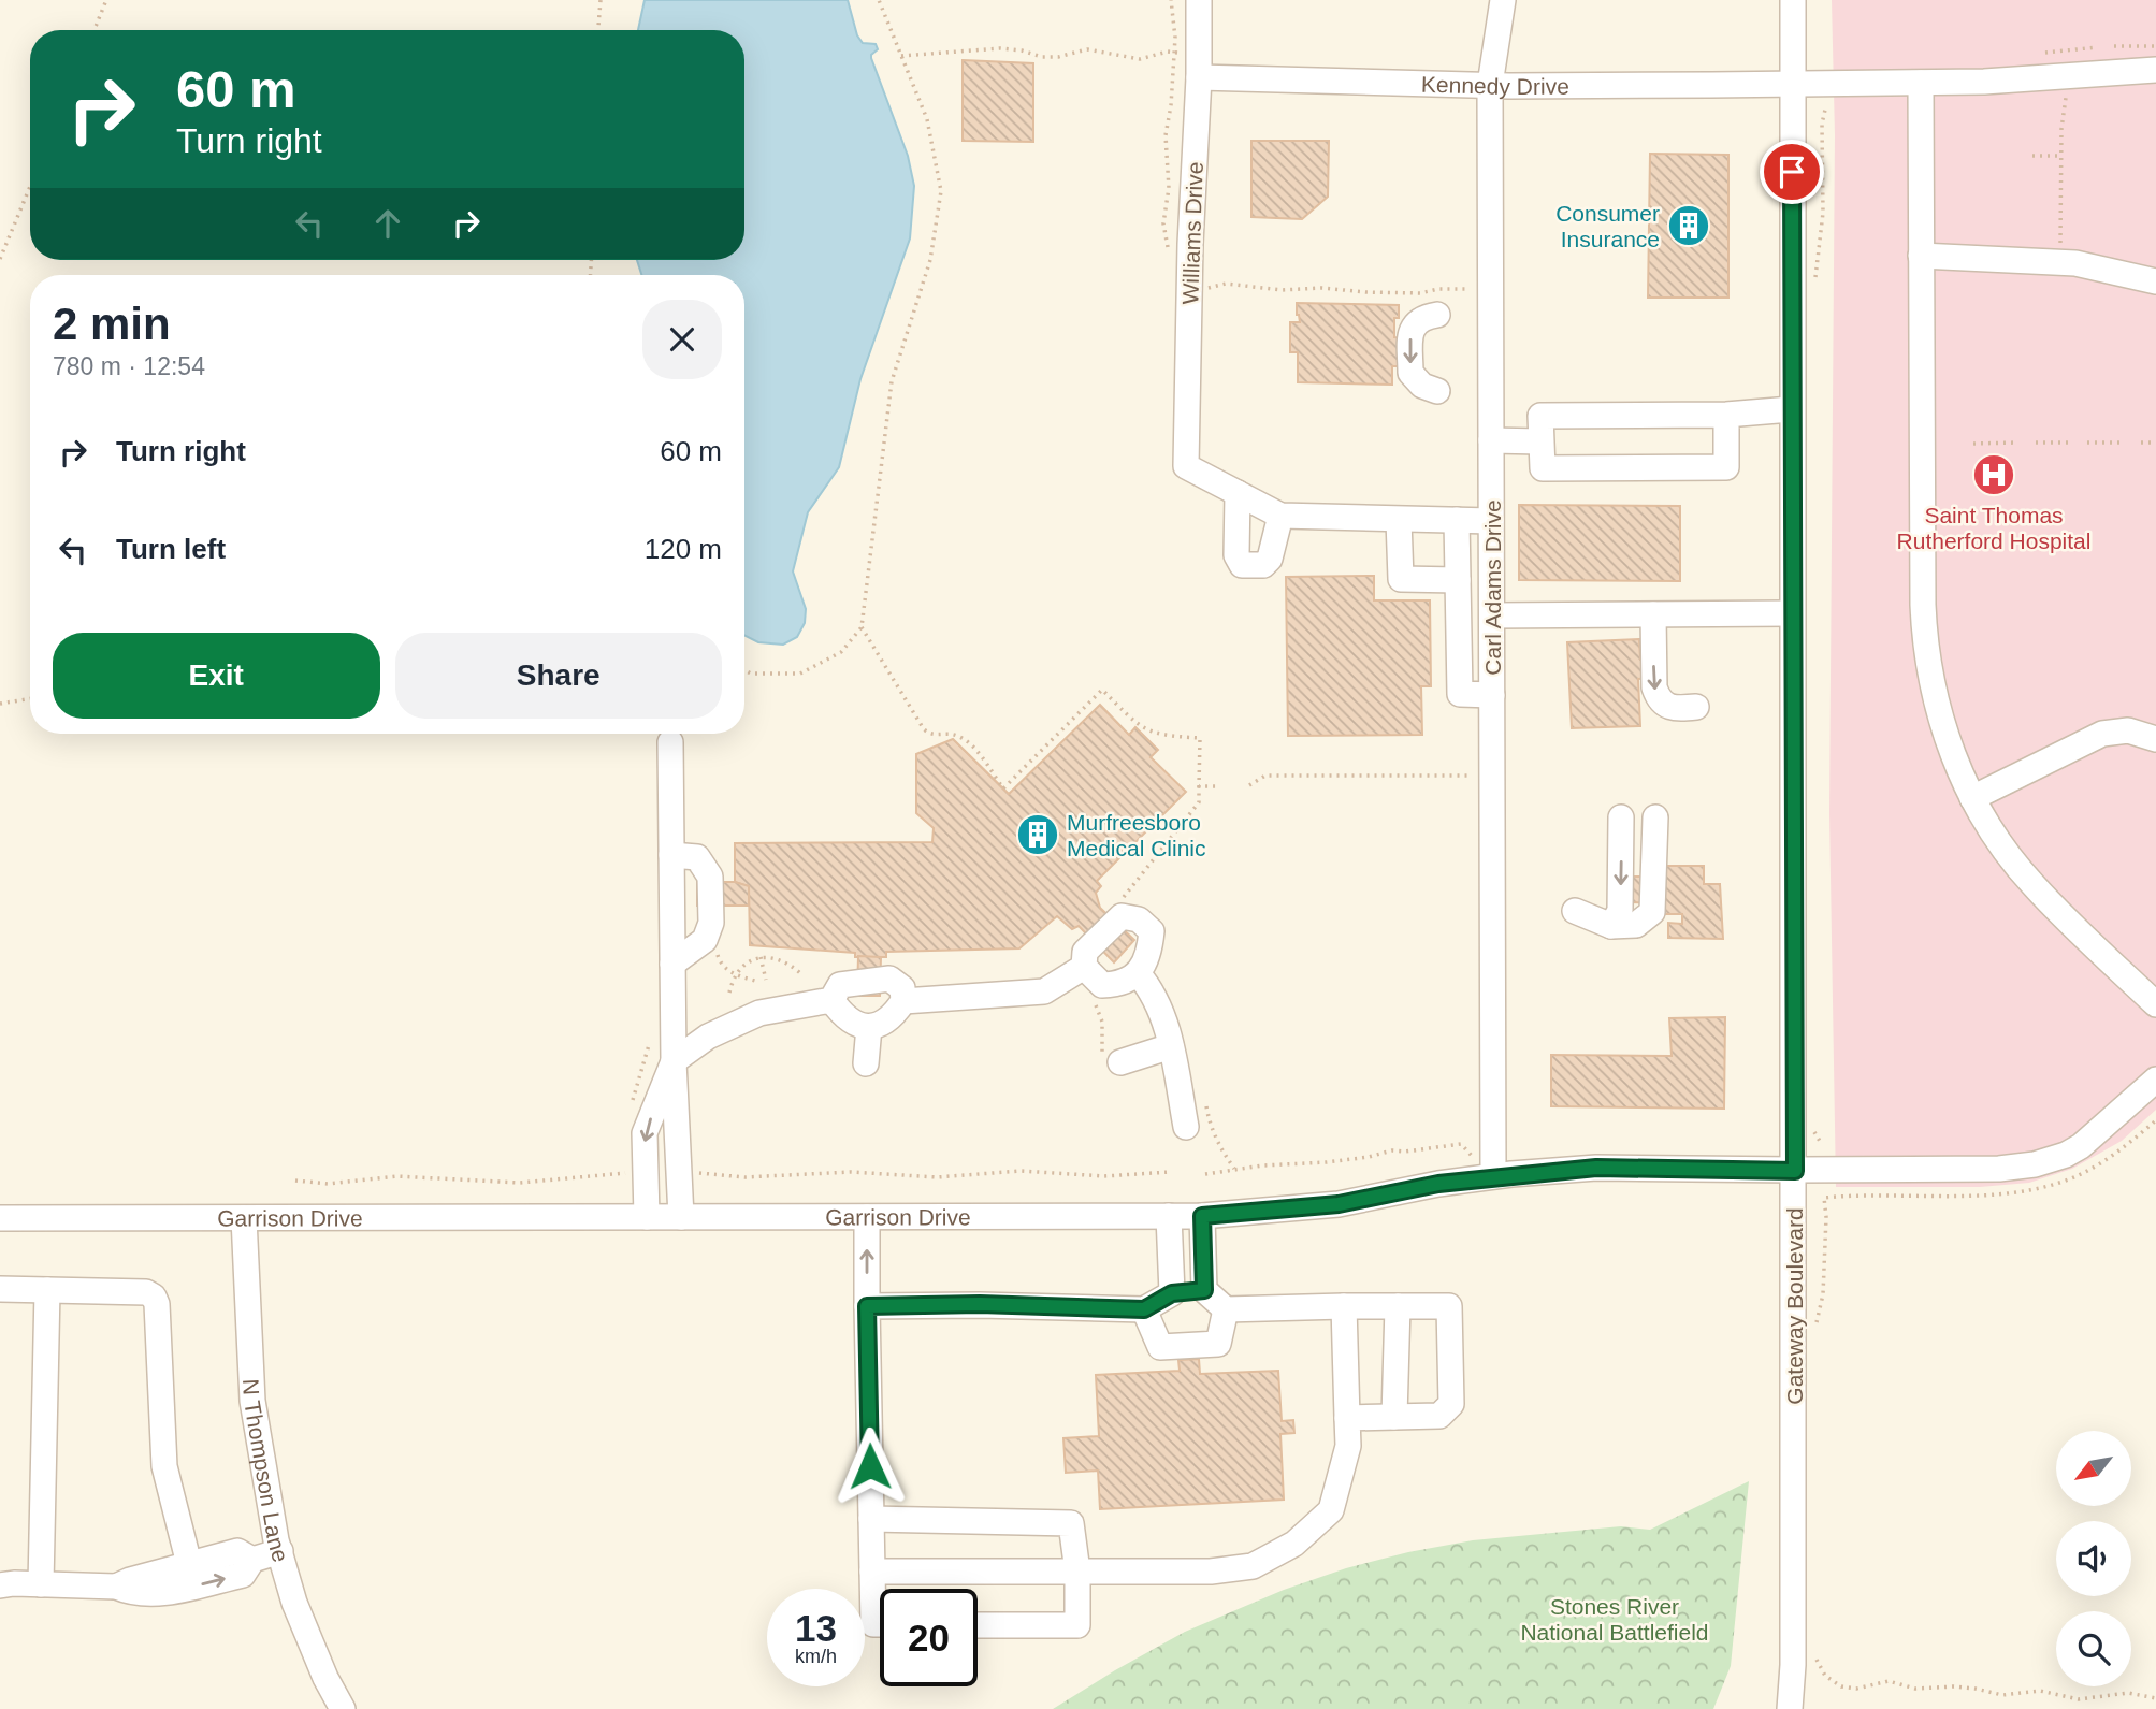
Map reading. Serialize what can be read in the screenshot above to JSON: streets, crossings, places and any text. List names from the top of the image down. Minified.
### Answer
{"streets":{"street":["Kennedy Drive","Williams Drive","Carl Adams Drive","Garrison Drive","Gateway Boulevard","N Thompson Lane"]},"crossings":[["Kennedy Drive","Williams Drive"],["Kennedy Drive","Carl Adams Drive"],["Kennedy Drive","Gateway Boulevard"],["Carl Adams Drive","Garrison Drive"],["Garrison Drive","Gateway Boulevard"],["Garrison Drive","N Thompson Lane"]],"parks":["Stones River National Battlefield"],"places":{"building":["Consumer Insurance","Murfreesboro Medical Clinic"],"hospital":["Saint Thomas Rutherford Hospital"]},"north":"bottom left","page":{"turn":["60 m","Turn right"],"heading":["2 min","780 m · 12:54"],"list":[{"name":"Turn right","value":"60 m"},{"name":"Turn left","value":"120 m"}],"buttons":["Exit","Share"],"speed":"13 km/h","limit":"20"}}
